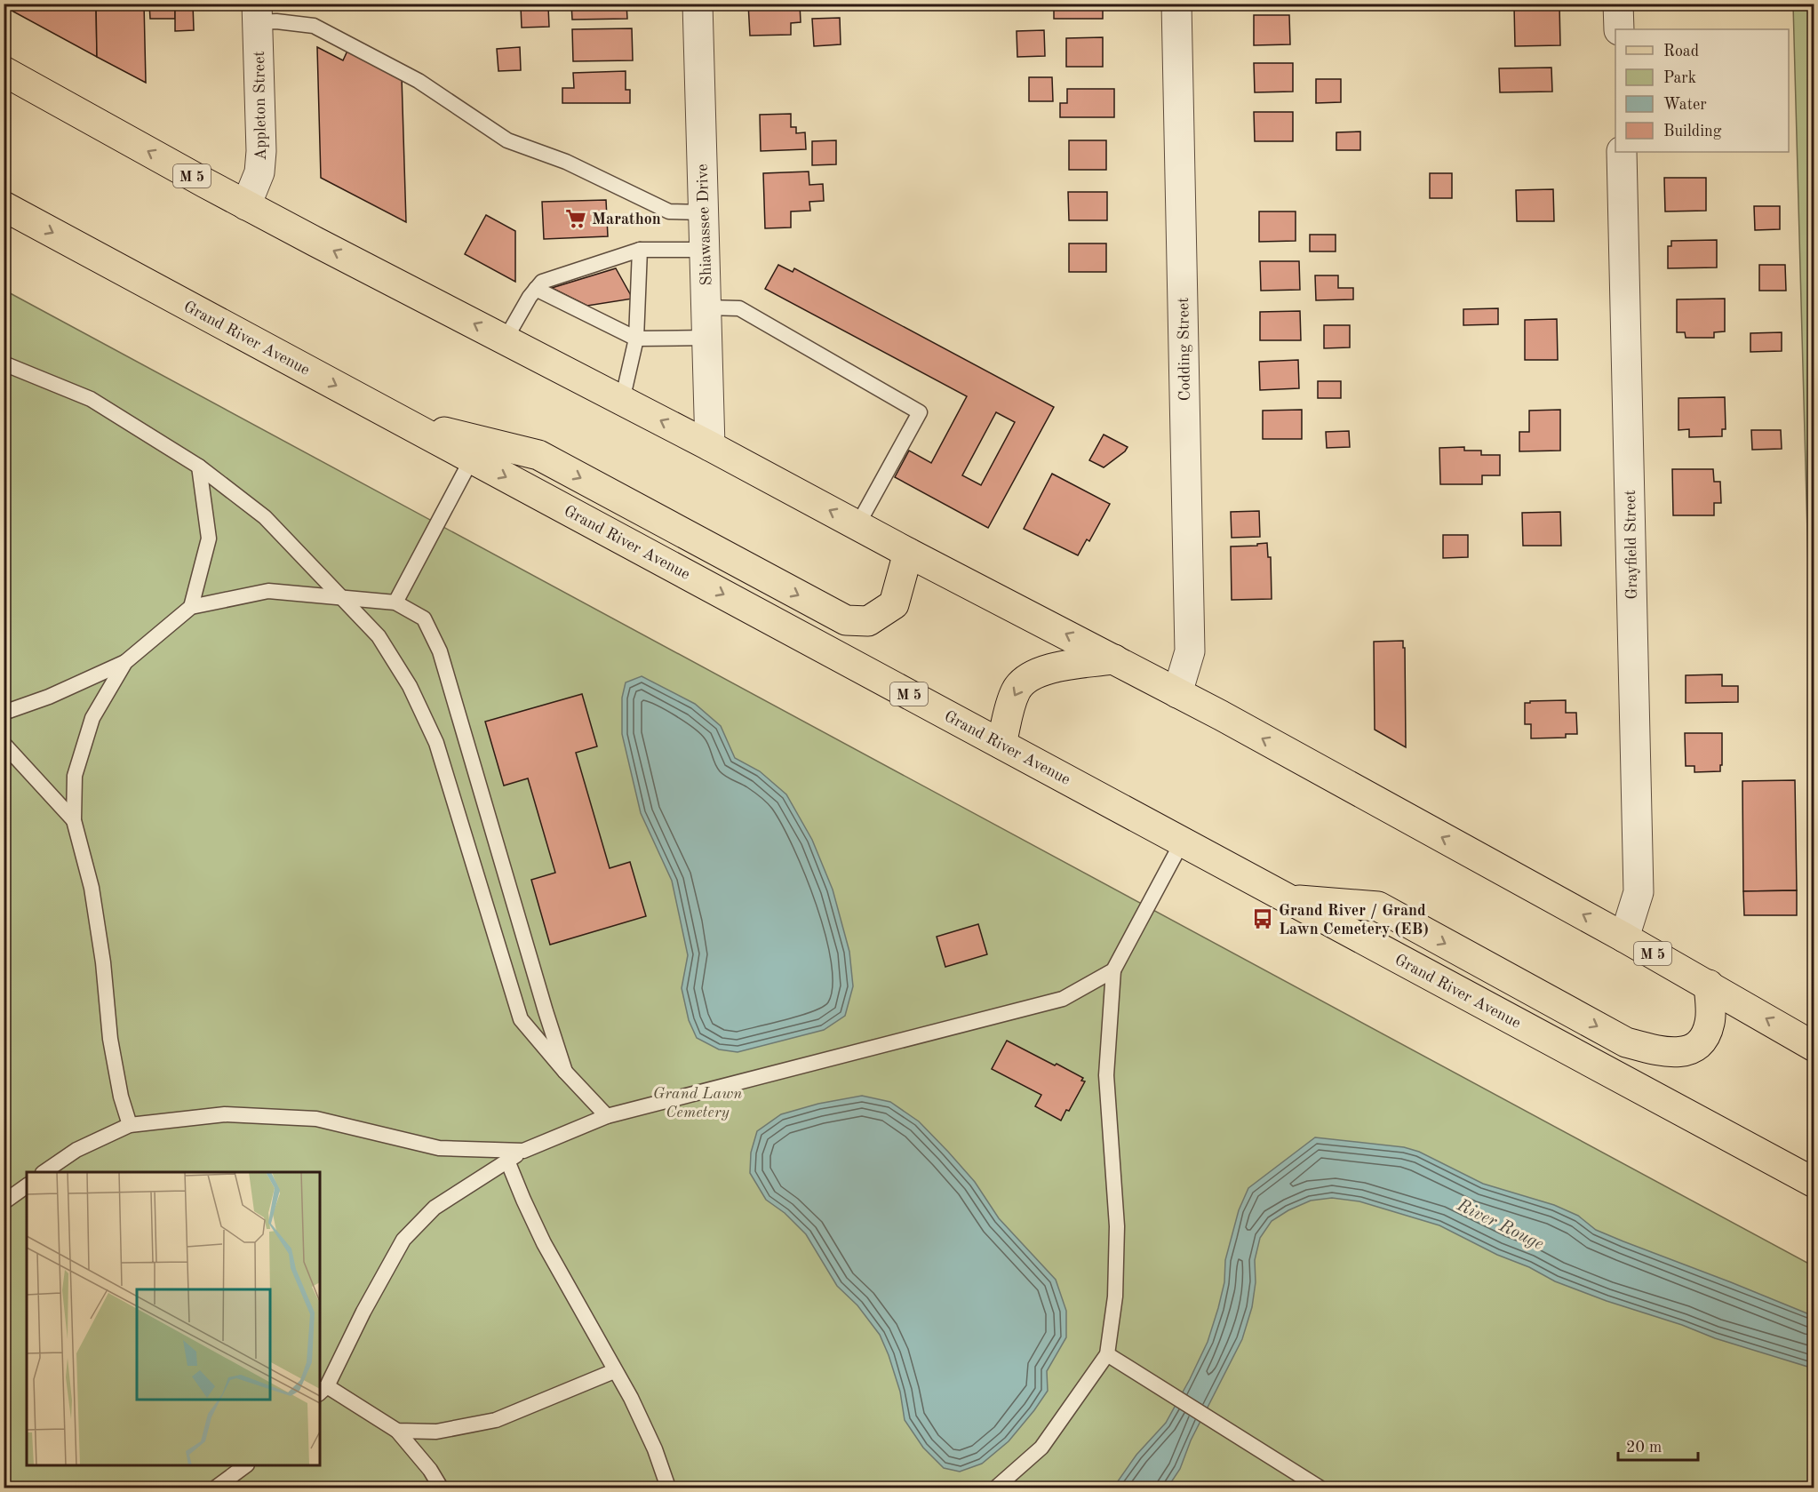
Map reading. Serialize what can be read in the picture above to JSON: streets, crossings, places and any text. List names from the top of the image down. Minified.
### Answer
{"streets":{"main road":["M 5","Grand River Avenue"],"street":["Appleton Street","Shiawassee Drive","Codding Street","Grayfield Street"]},"crossings":[["Appleton Street","M 5"],["M 5","Shiawassee Drive"],["M 5","Codding Street"],["M 5","Grayfield Street"]],"water":["River Rouge"],"parks":["Grand Lawn Cemetery"],"places":{"supermarket":["Marathon"],"bus stop":["Grand River / Grand Lawn Cemetery (EB)"]},"legend":["Road","Park","Water","Building"],"scale_bar":"20 m"}
